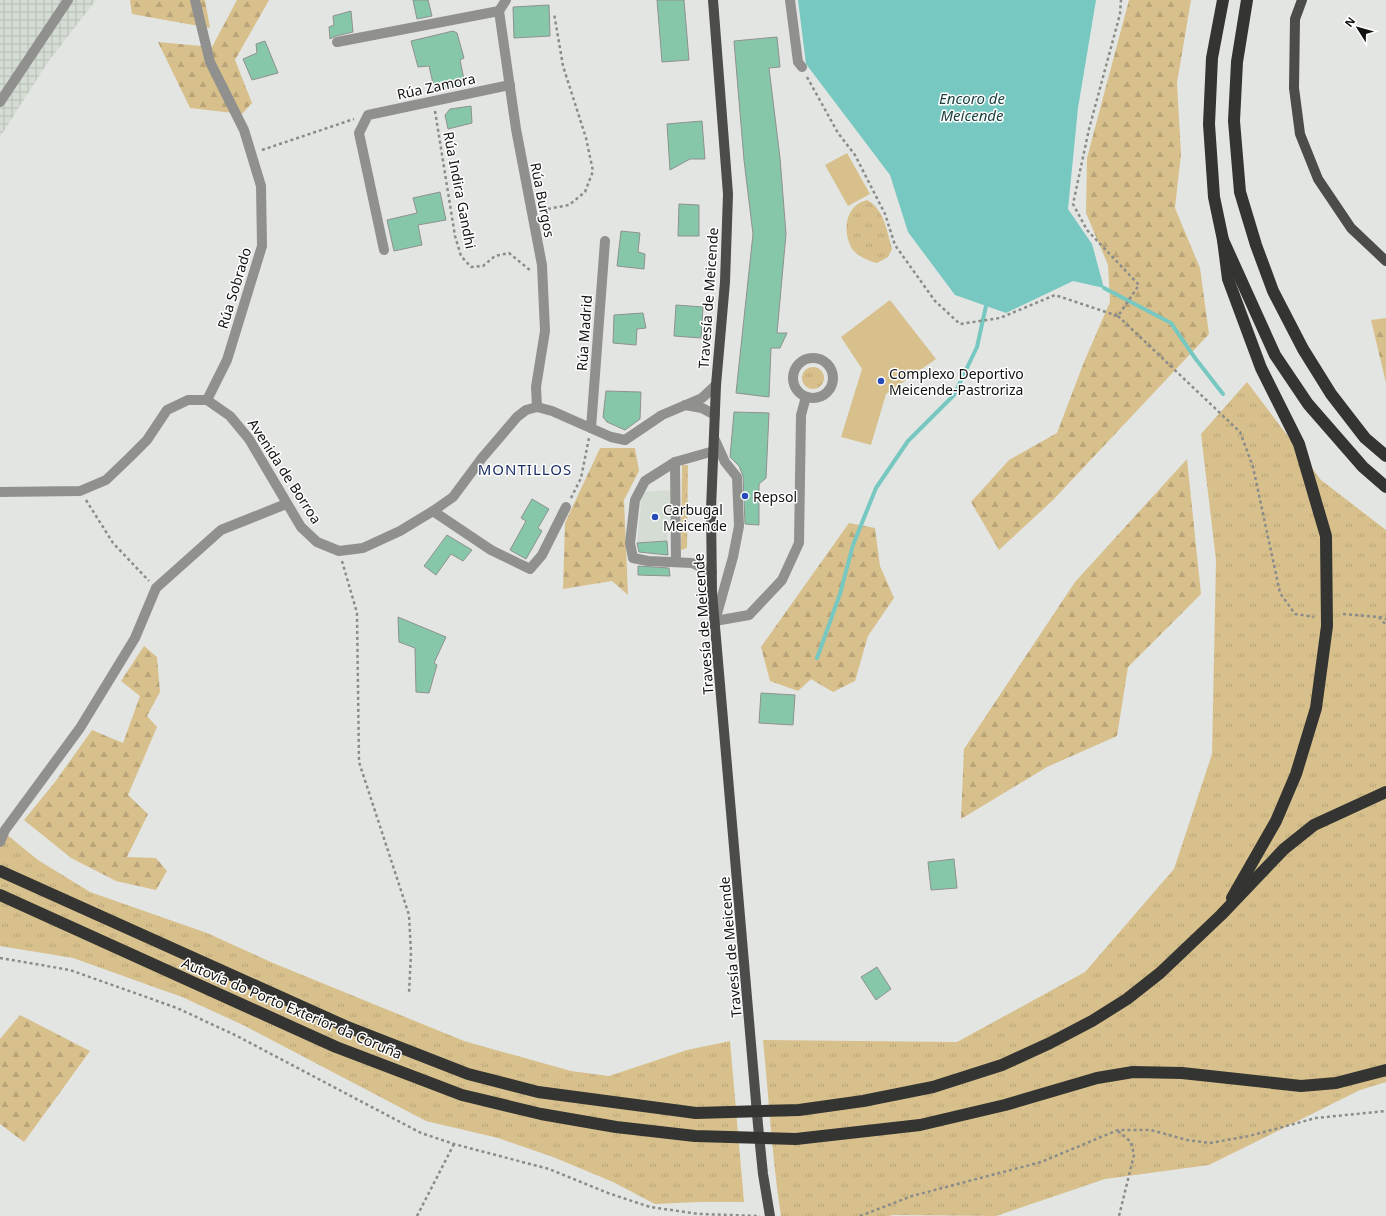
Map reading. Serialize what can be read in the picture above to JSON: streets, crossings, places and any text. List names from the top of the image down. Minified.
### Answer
{"streets":{"highway":["Autovía do Porto Exterior da Coruña"],"main road":["Travesía de Meicende"],"street":["Rúa Zamora","Rúa Burgos","Rúa Sobrado","Rúa Madrid","Avenida de Borroa"],"path":["Rúa Indira Gandhi"]},"crossings":[["Rúa Zamora","Rúa Indira Gandhi"],["Rúa Zamora","Rúa Burgos"],["Rúa Indira Gandhi","Rúa Burgos"],["Rúa Burgos","Avenida de Borroa"],["Rúa Sobrado","Avenida de Borroa"]],"districts":["MONTILLOS"],"water":["Encoro de Meicende"],"places":["Complexo Deportivo Meicende-Pastroriza","Repsol","Carbugal Meicende"],"north":"top left"}
